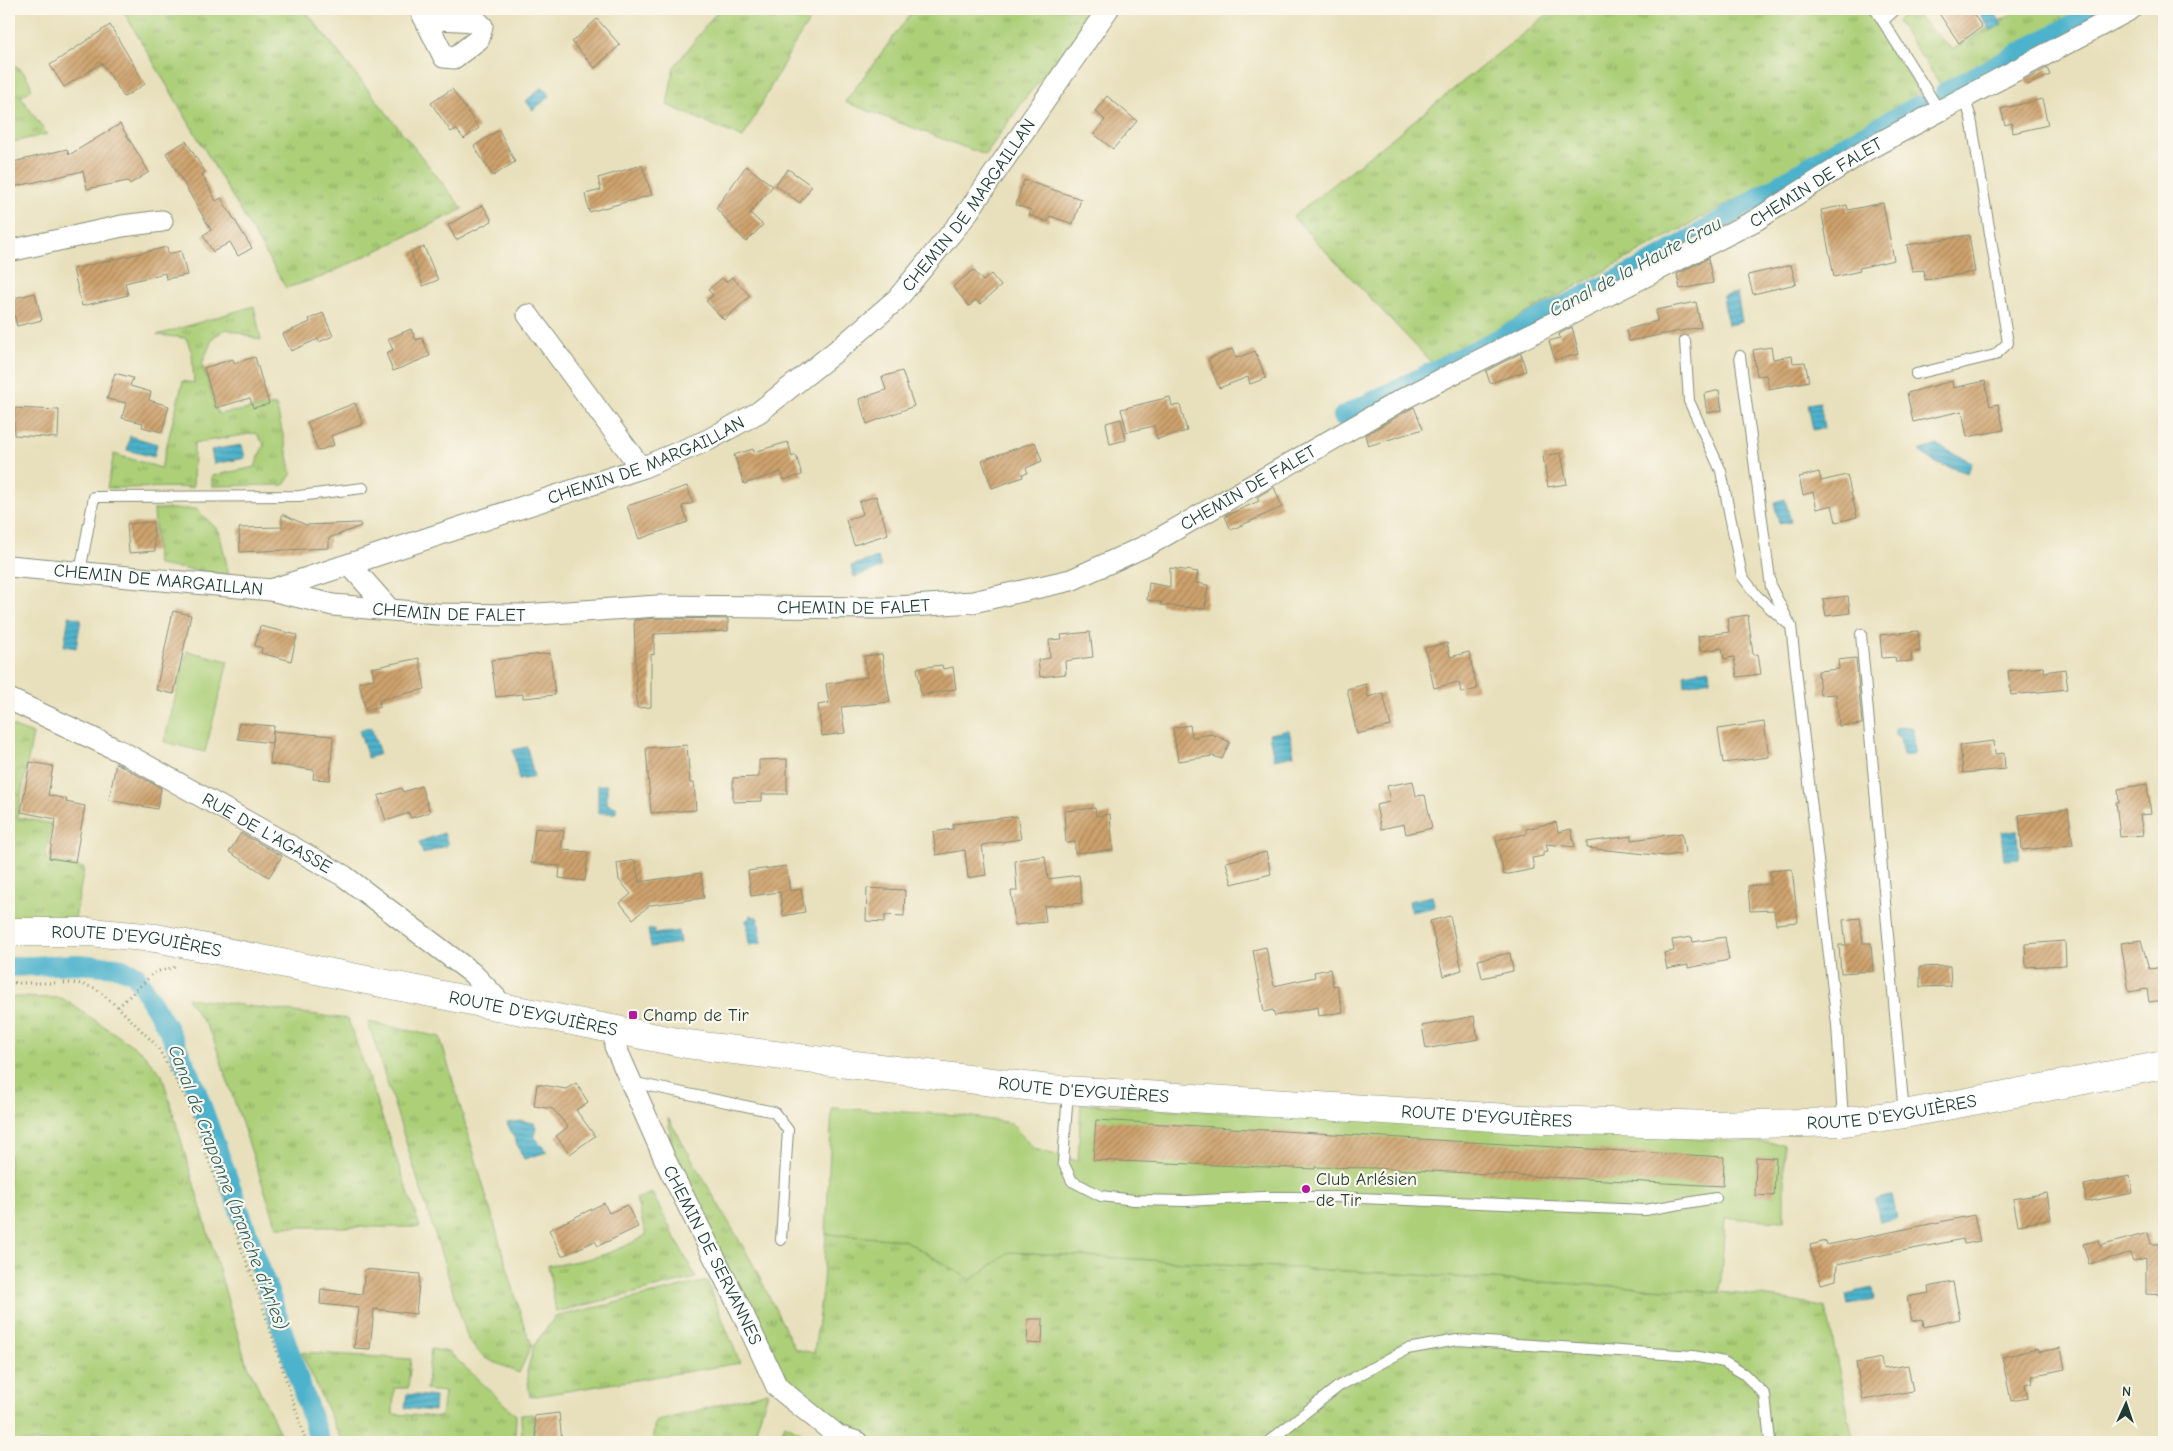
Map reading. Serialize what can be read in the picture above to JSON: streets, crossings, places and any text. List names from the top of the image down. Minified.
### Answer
{"streets":{"main road":["ROUTE D'EYGUIÈRES"],"street":["CHEMIN DE FALET","CHEMIN DE MARGAILLAN","RUE DE L'AGASSE","CHEMIN DE SERVANNES"]},"crossings":[["CHEMIN DE FALET","CHEMIN DE MARGAILLAN"],["RUE DE L'AGASSE","ROUTE D'EYGUIÈRES"],["ROUTE D'EYGUIÈRES","CHEMIN DE SERVANNES"]],"water":["Canal de la Haute Crau","Canal de Craponne (branche d'Arles)"],"places":{"transit":["Champ de Tir"],"other":["Club Arlésien de Tir"]},"north":"top"}
